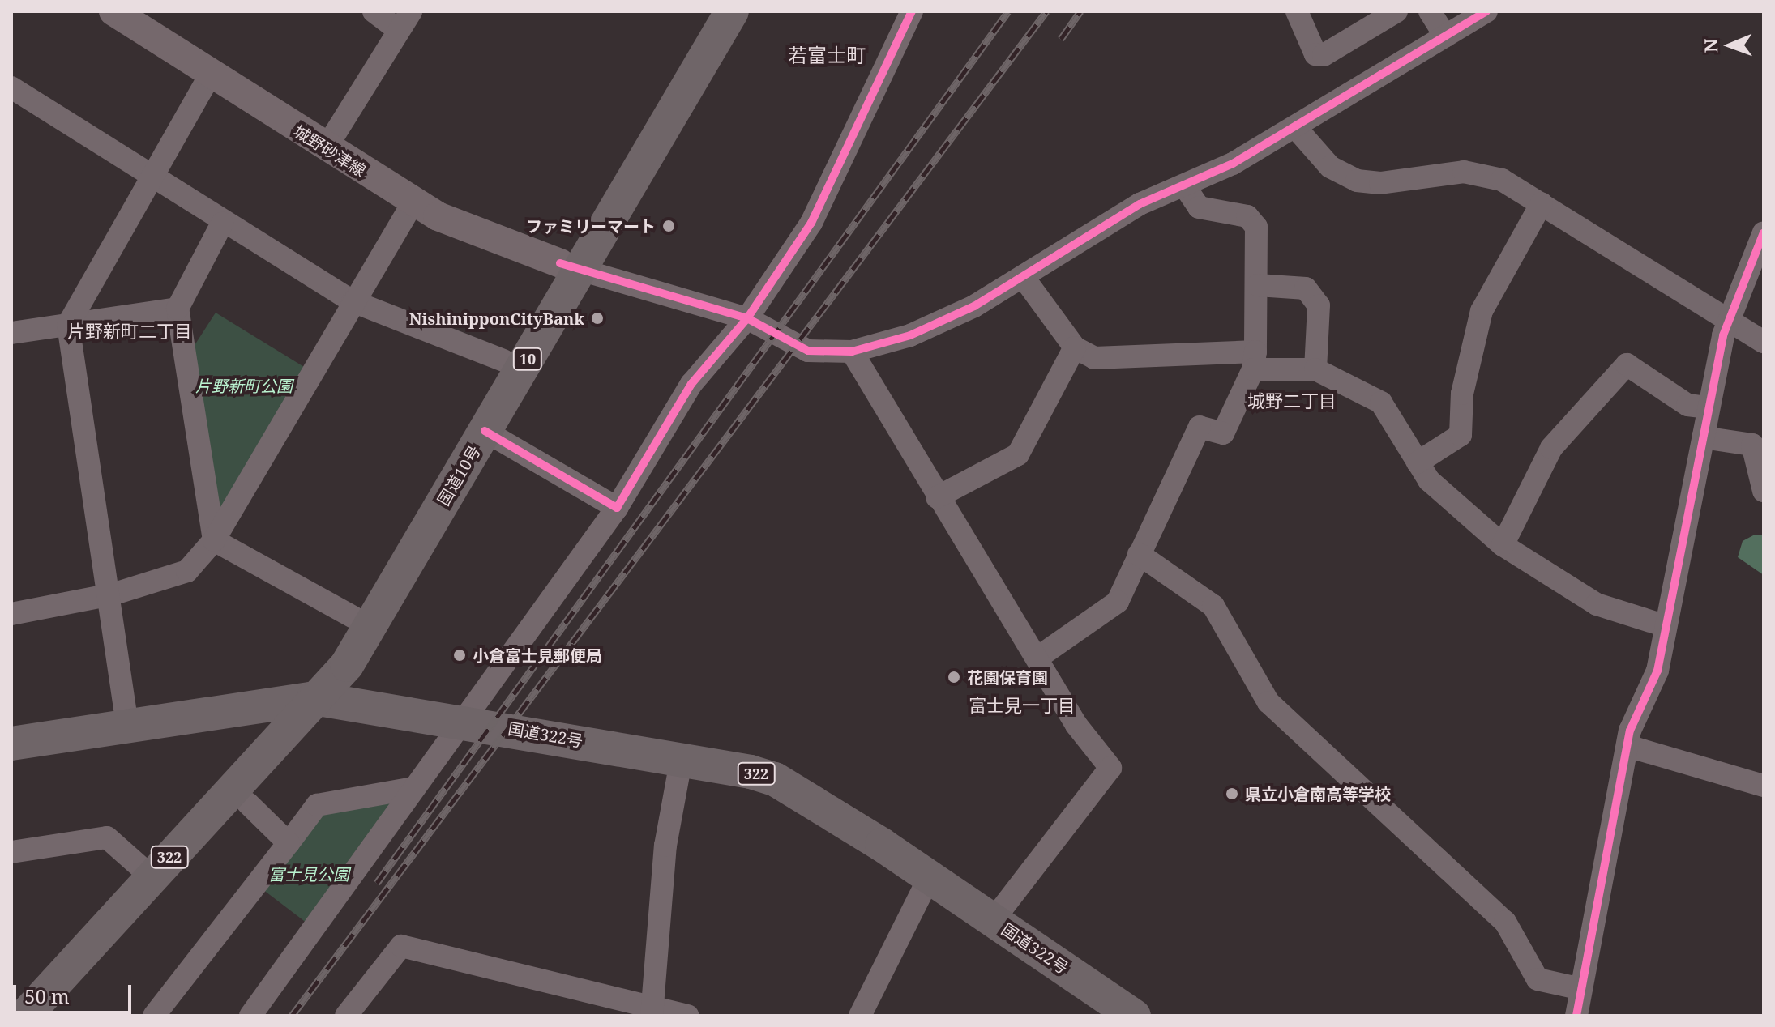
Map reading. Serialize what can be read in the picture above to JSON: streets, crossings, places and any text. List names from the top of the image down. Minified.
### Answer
{"streets":{"highway":["10","国道10号","国道322号","322"],"main road":["城野砂津線"]},"crossings":[["城野砂津線","国道10号"],["国道10号","国道322号"],["国道10号","322"],["国道322号","322"]],"districts":["若富士町","片野新町二丁目","城野二丁目","富士見一丁目"],"parks":["片野新町公園","富士見公園"],"places":["ファミリーマート","NishinipponCityBank","小倉富士見郵便局","花園保育園","県立小倉南高等学校"],"scale_bar":"50 m","north":"left"}
